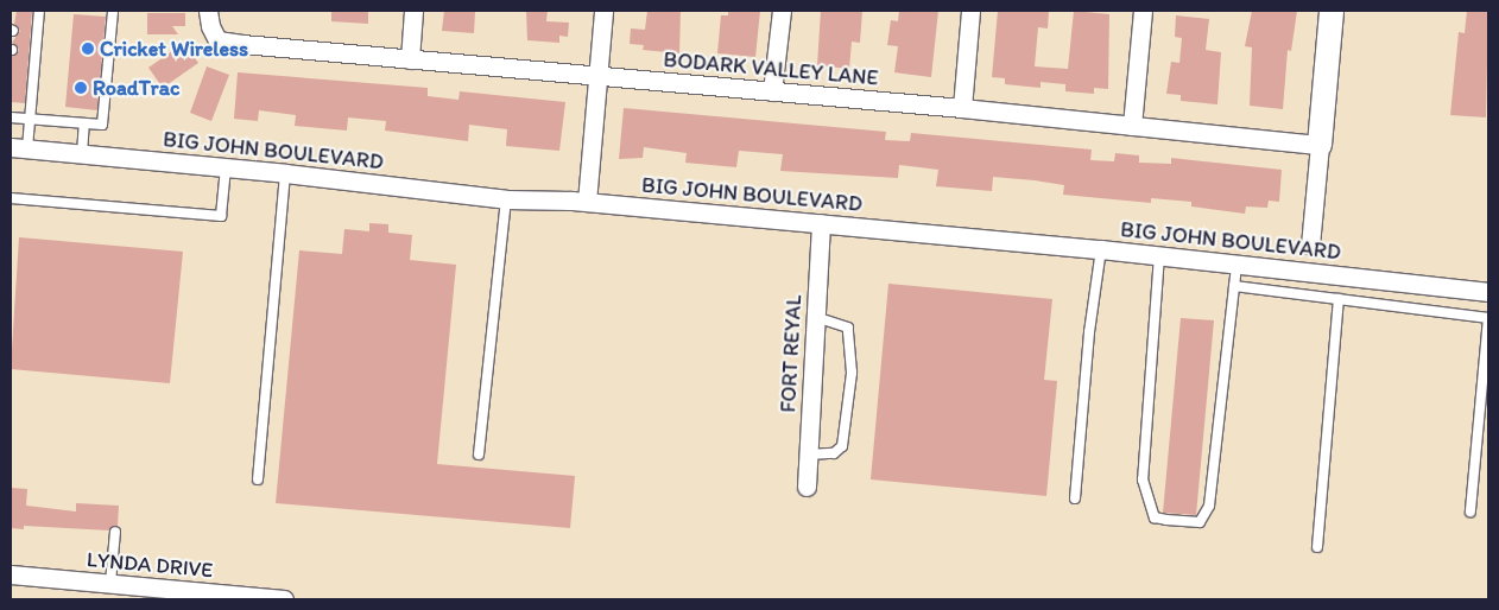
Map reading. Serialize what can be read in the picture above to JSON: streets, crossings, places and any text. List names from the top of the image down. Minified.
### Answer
{"streets":{"street":["BODARK VALLEY LANE","BIG JOHN BOULEVARD","FORT REYAL","LYNDA DRIVE"]},"crossings":[["BIG JOHN BOULEVARD","FORT REYAL"]],"places":["Cricket Wireless","RoadTrac"]}
